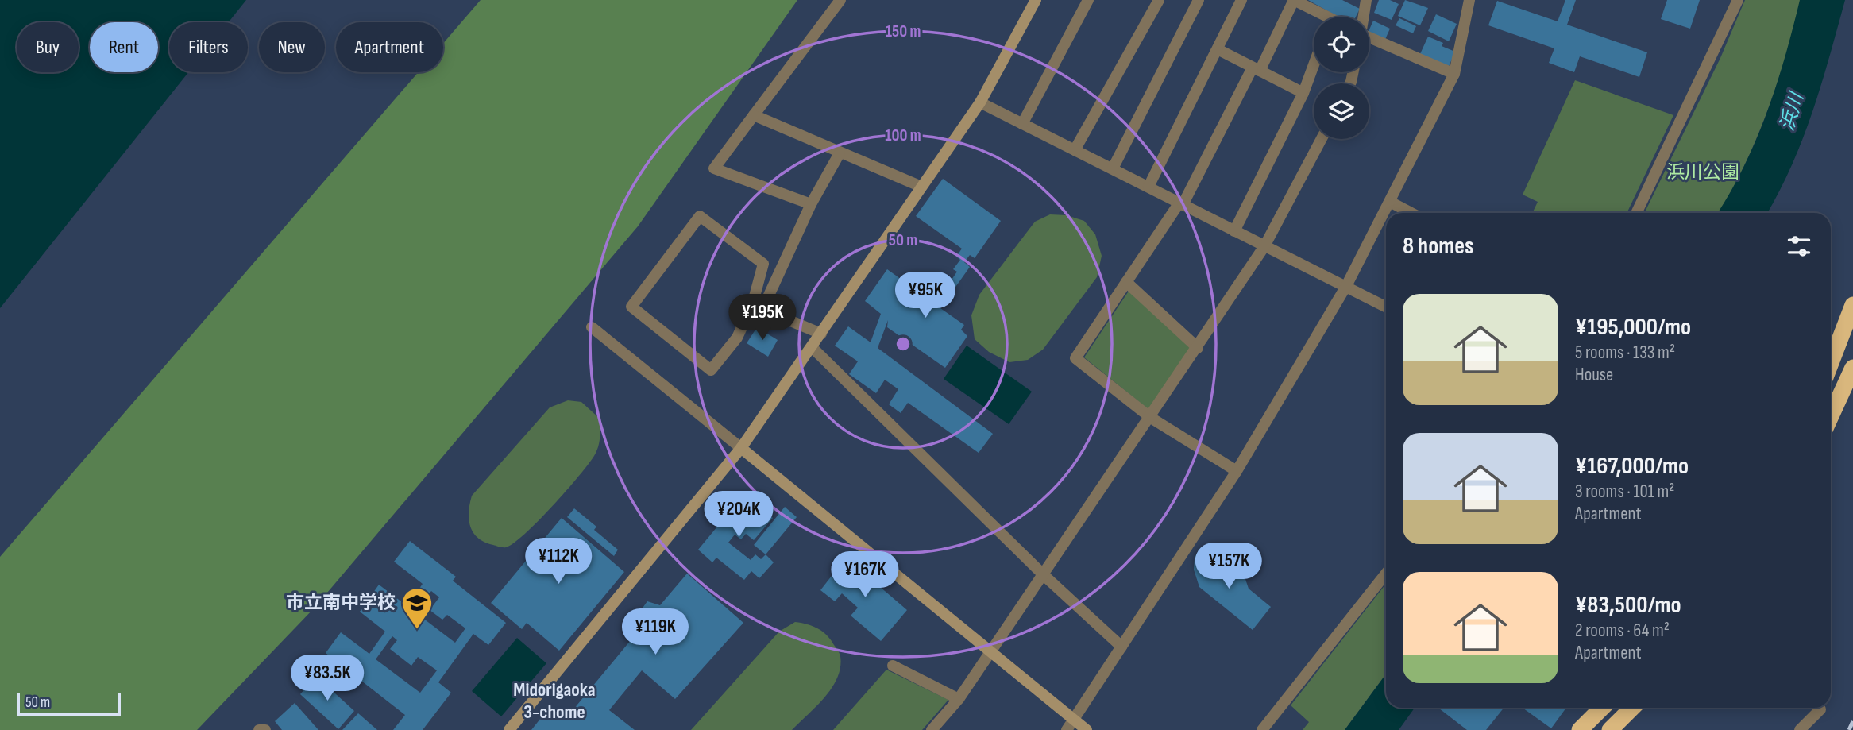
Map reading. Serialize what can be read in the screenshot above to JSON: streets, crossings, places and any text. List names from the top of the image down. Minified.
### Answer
{"districts":["Midorigaoka 3-chome"],"water":["浜川"],"parks":["浜川公園"],"places":{"school or university":["市立南中学校"]},"scale_bar":"50 m","page":{"chip":["Buy","Rent","Filters","New","Apartment"],"heading":"8 homes","price":["¥95K","¥195K","¥204K","¥112K","¥157K","¥167K","¥119K","¥83.5K"],"list":[{"name":"¥195,000/mo","note":"5 rooms · 133 m² · House"},{"name":"¥167,000/mo","note":"3 rooms · 101 m² · Apartment"},{"name":"¥83,500/mo","note":"2 rooms · 64 m² · Apartment"}],"scale":"50 m"},"rings":["150 m","100 m","50 m"]}
